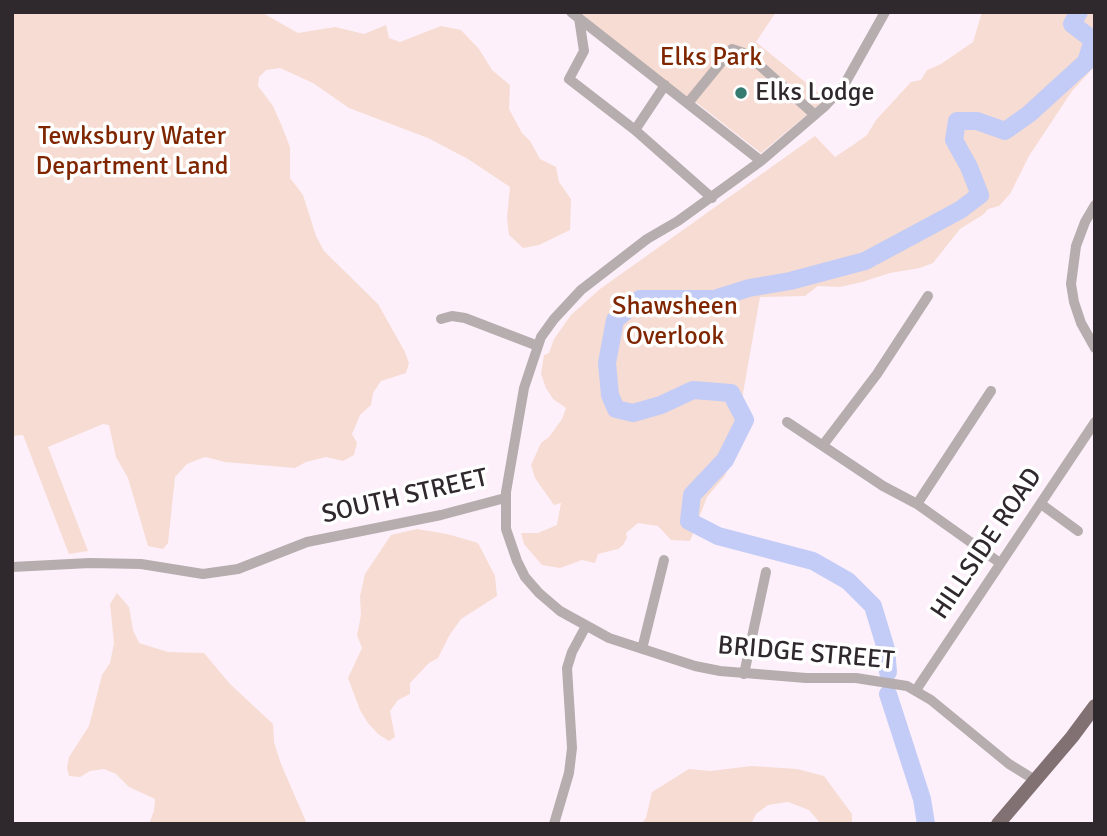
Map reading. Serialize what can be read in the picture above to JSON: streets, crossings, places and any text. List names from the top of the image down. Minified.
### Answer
{"streets":{"street":["SOUTH STREET","HILLSIDE ROAD","BRIDGE STREET"]},"crossings":[["SOUTH STREET","BRIDGE STREET"],["HILLSIDE ROAD","BRIDGE STREET"]],"parks":["Elks Park","Tewksbury Water Department Land","Shawsheen Overlook"],"places":["Elks Lodge"]}
